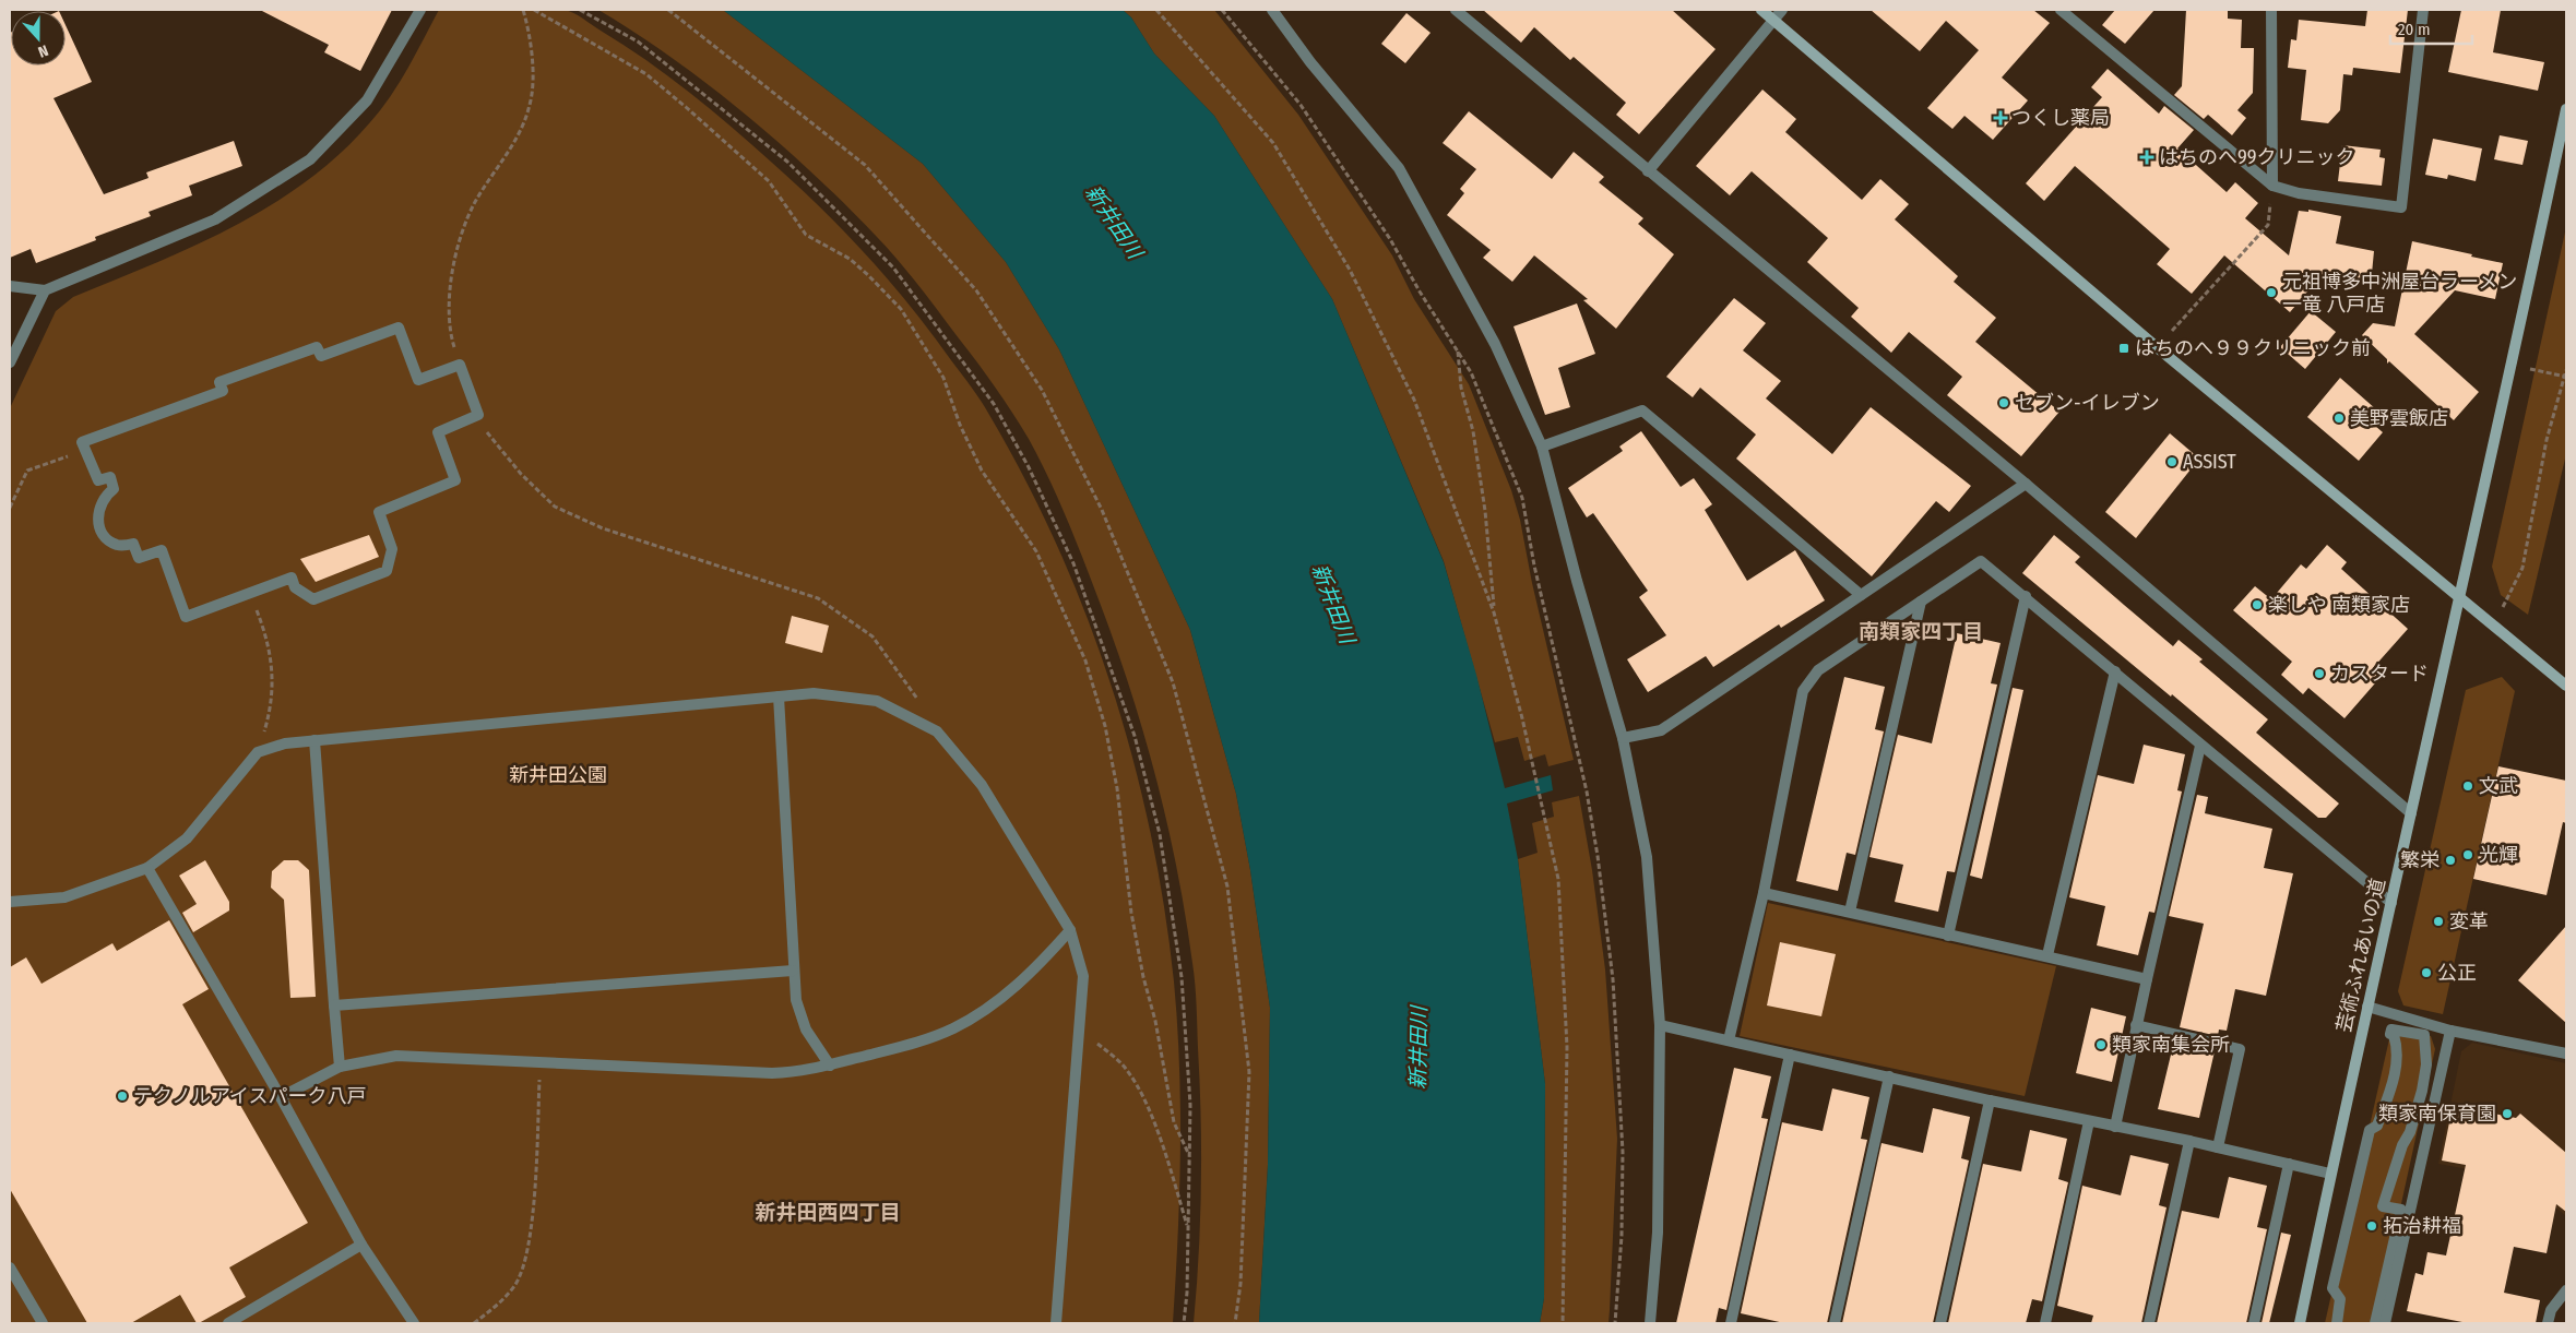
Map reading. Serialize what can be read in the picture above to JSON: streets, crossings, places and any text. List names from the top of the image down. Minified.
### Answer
{"streets":{"street":["芸術ふれあいの道"]},"districts":["南類家四丁目","新井田西四丁目"],"water":["新井田川"],"parks":["新井田公園"],"places":{"health":["つくし薬局","はちのへ99クリニック"],"other":["元祖博多中洲屋台ラーメン 一竜 八戸店","セブン-イレブン","美野雲飯店","ASSIST","楽しや 南類家店","カスタード","文武","光輝","繁栄","変革","公正","類家南集会所","テクノルアイスパーク八戸","類家南保育園","拓治耕福"],"transit":["はちのへ９９クリニック前"]},"scale_bar":"20 m","north":"bottom"}
